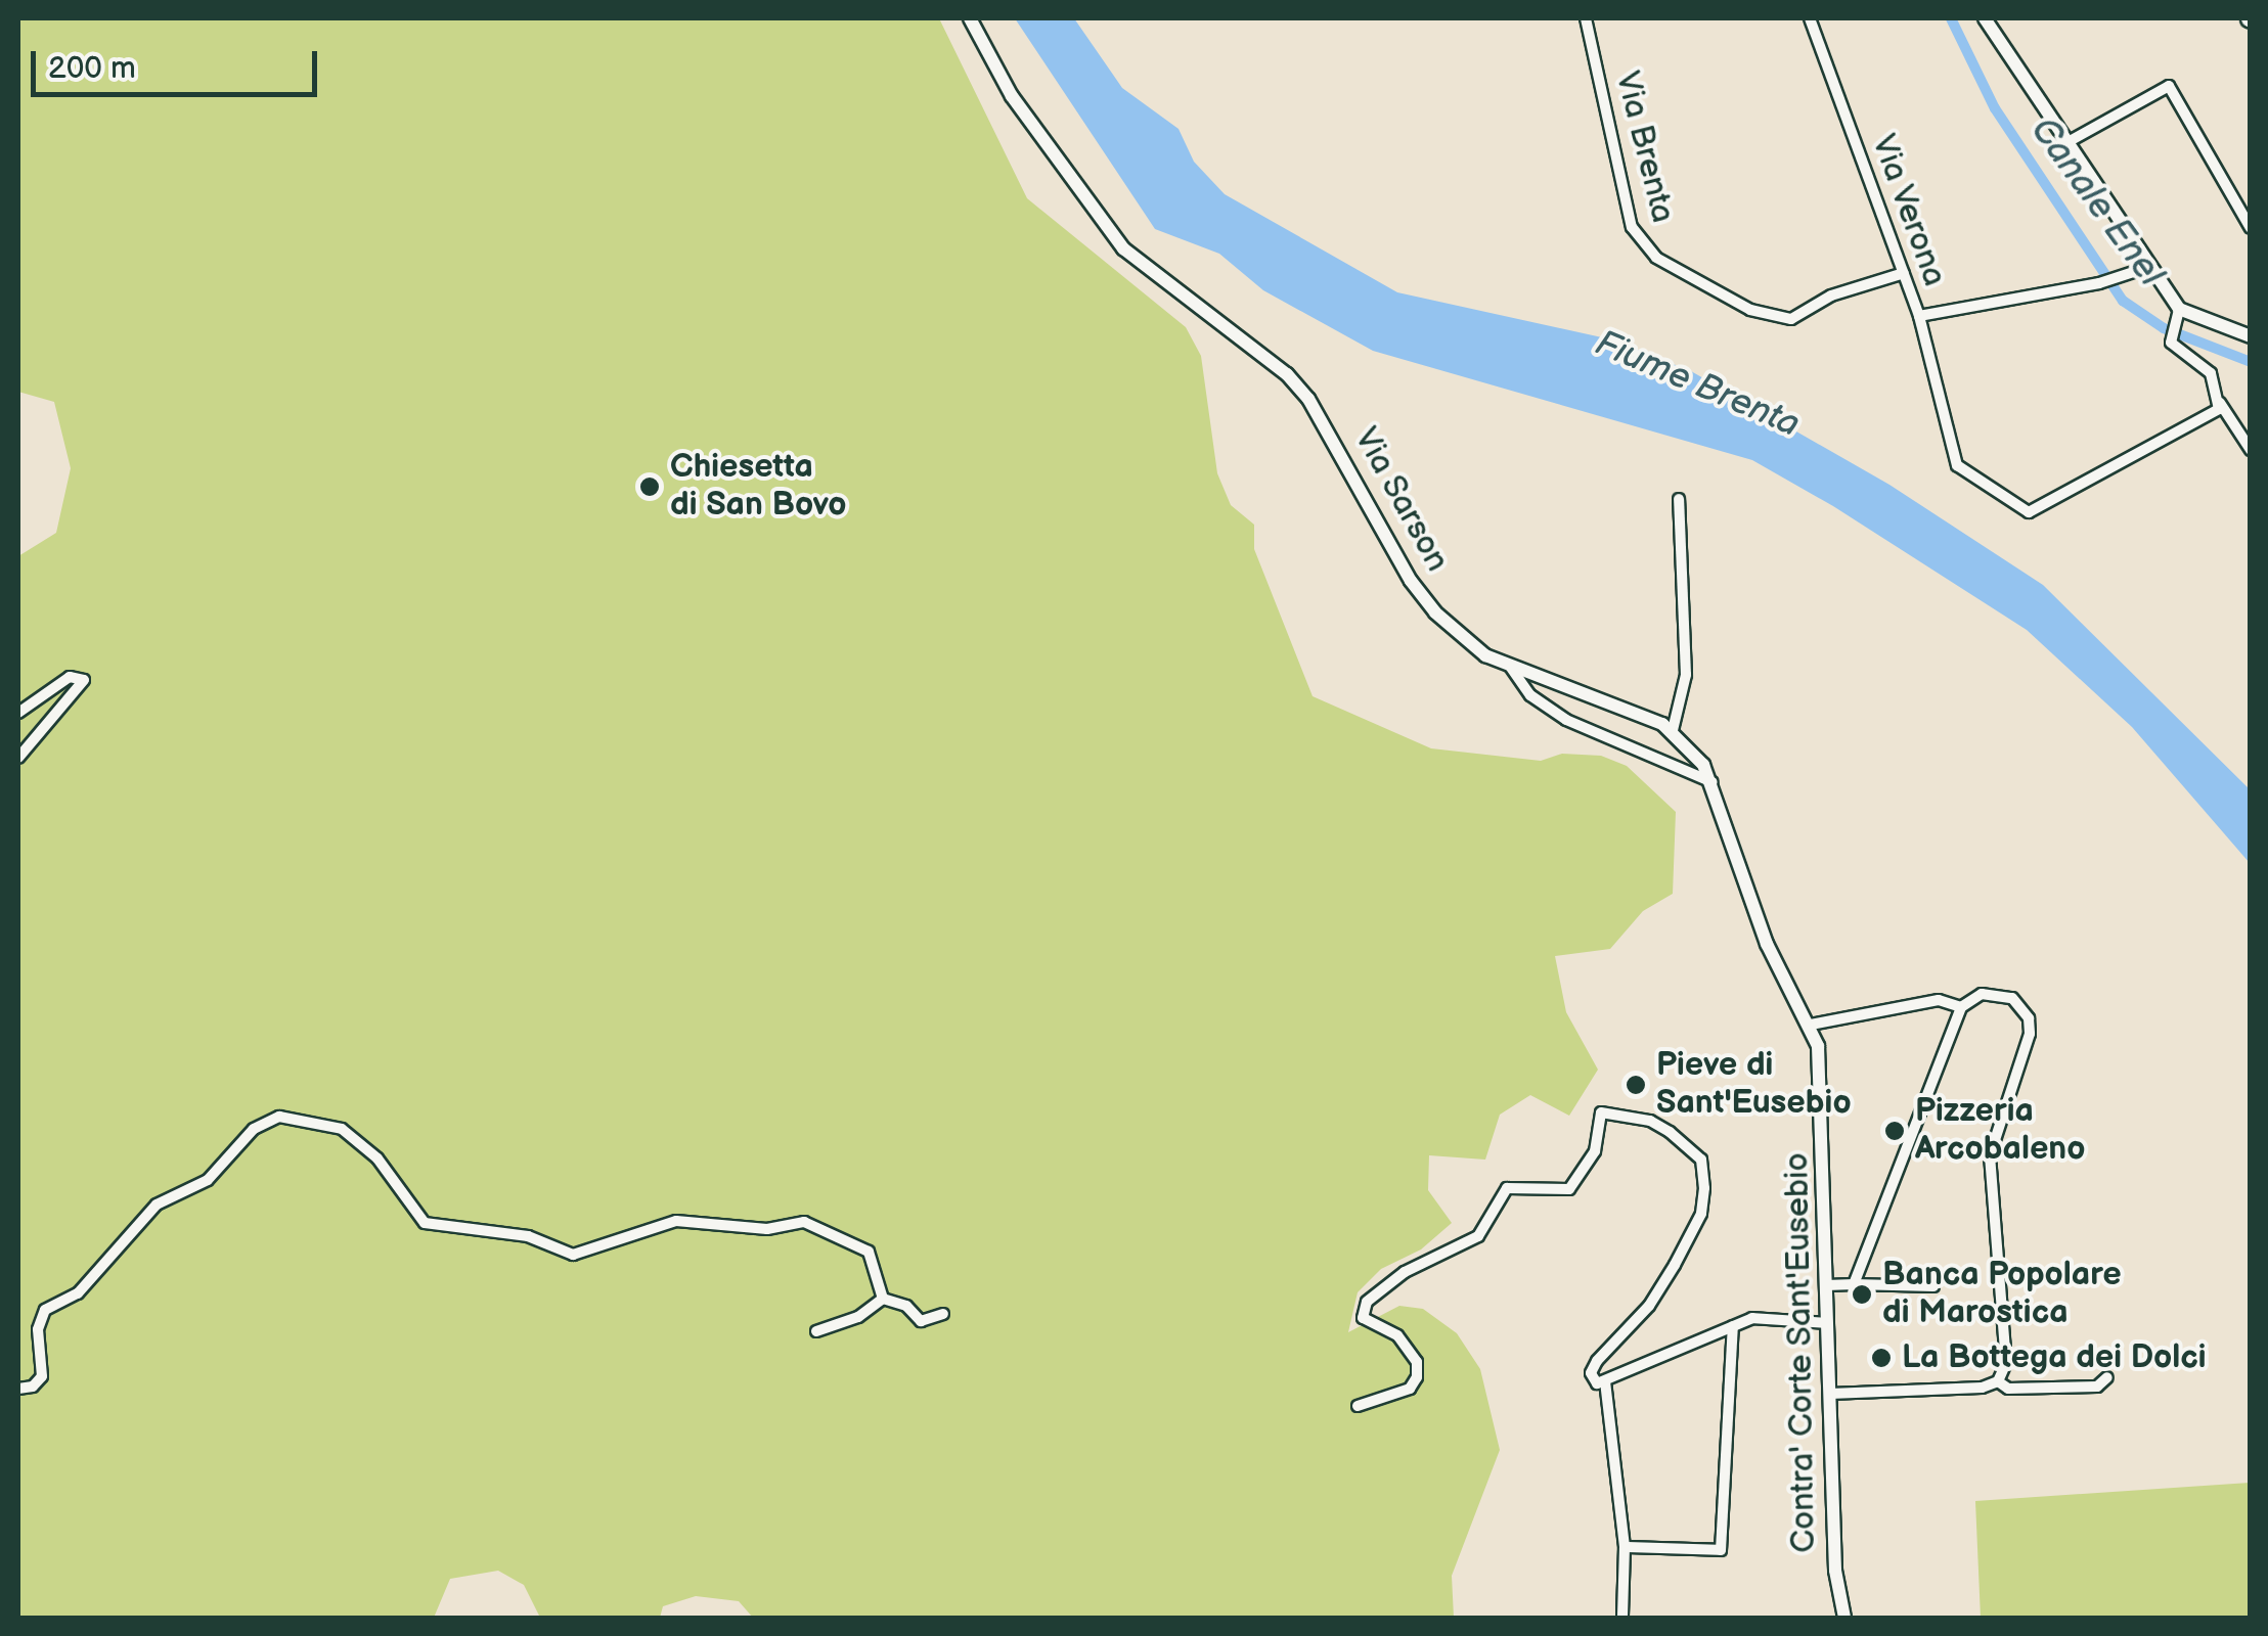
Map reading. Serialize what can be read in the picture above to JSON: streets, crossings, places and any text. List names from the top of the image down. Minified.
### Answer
{"streets":{"street":["Via Brenta","Via Verona","Via Sarson","Contra' Corte Sant'Eusebio"]},"crossings":[["Via Brenta","Via Verona"]],"water":["Canale Enel","Fiume Brenta"],"places":["Chiesetta di San Bovo","Pieve di Sant'Eusebio","Pizzeria Arcobaleno","Banca Popolare di Marostica","La Bottega dei Dolci"],"scale_bar":"200 m"}
